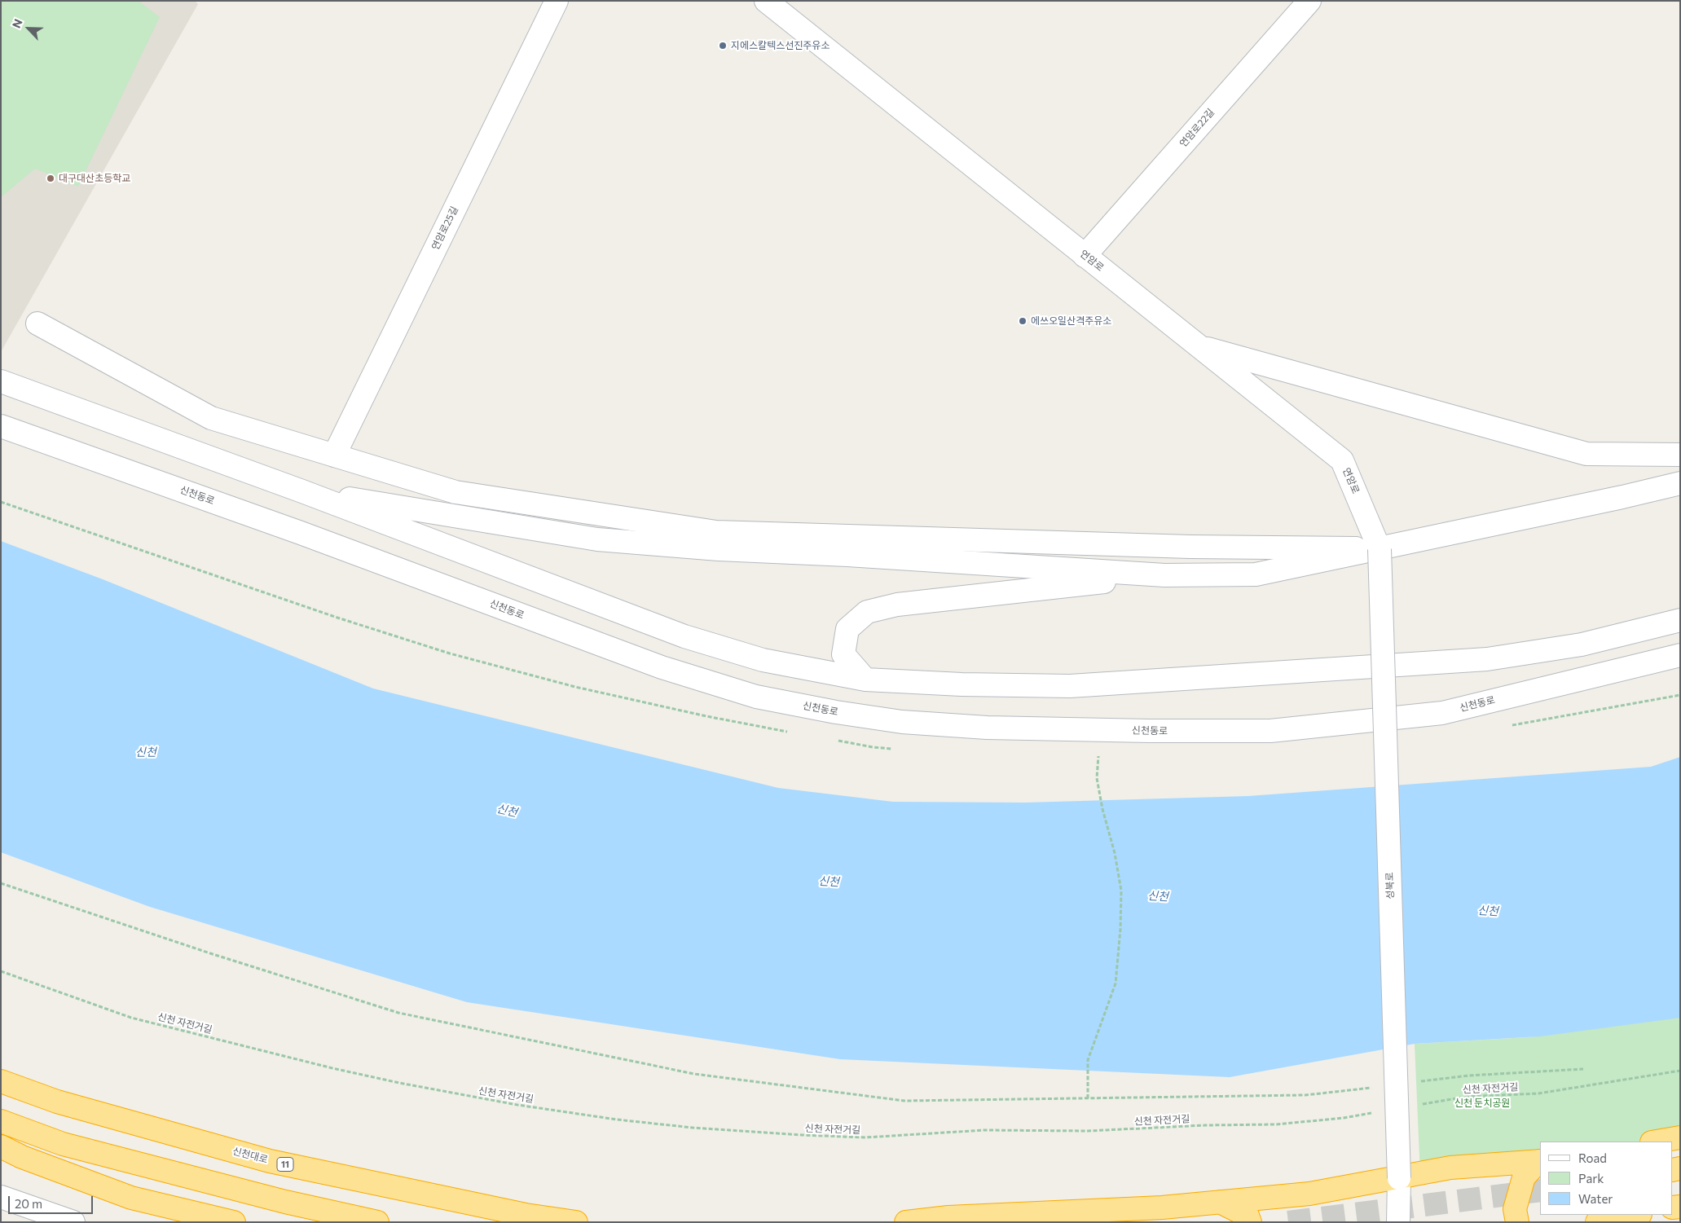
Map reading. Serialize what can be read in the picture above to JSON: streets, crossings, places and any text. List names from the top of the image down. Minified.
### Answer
{"streets":{"highway":["신천대로","11"],"main road":["연암로22길","연암로25길","연암로","신천동로","성북로"],"path":["신천 자전거길"]},"crossings":[["연암로22길","연암로"],["연암로","성북로"]],"water":["신천"],"parks":["신천 둔치공원"],"places":["지에스칼텍스선진주유소","대구대산초등학교","에쓰오일산격주유소"],"legend":["Road","Park","Water"],"scale_bar":"20 m","north":"top left"}
